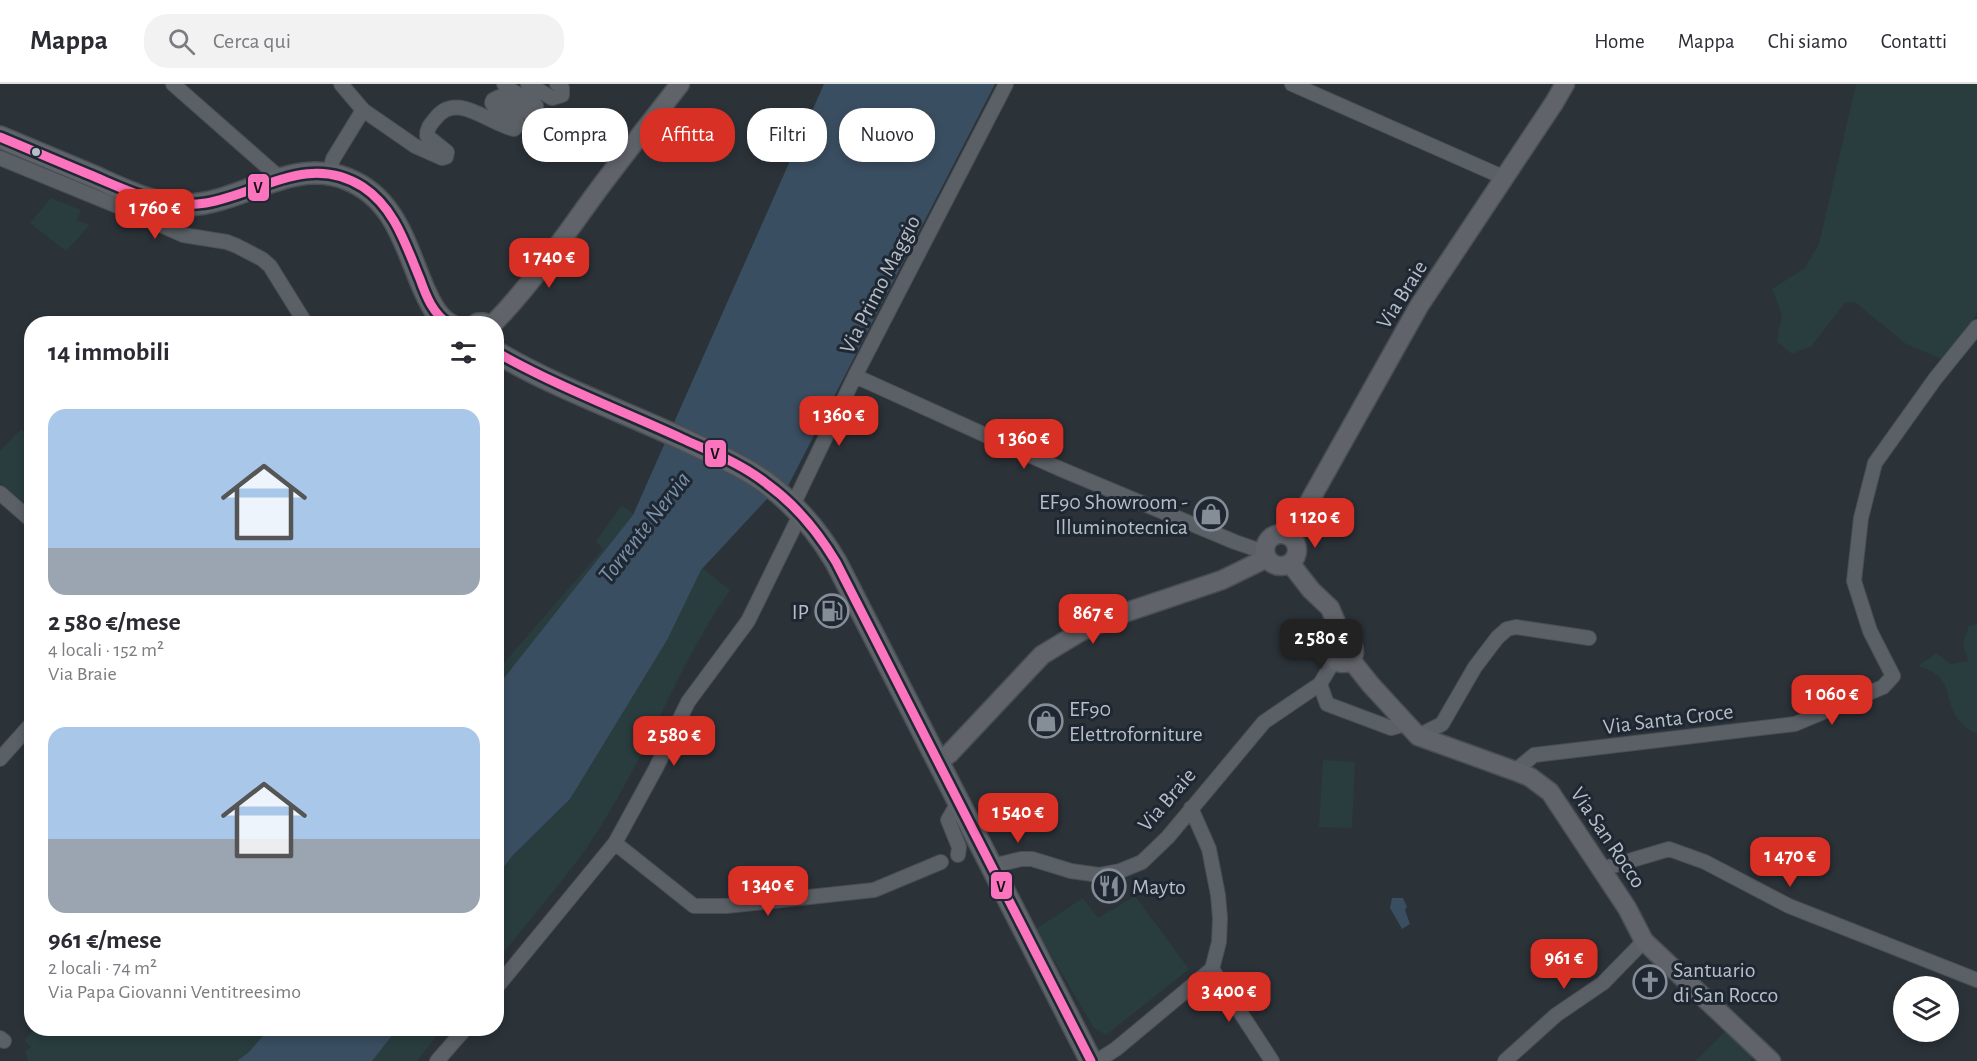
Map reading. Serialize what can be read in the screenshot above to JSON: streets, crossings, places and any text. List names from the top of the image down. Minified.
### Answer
{"streets":{"street":["Via Primo Maggio","Via Braie","Via Santa Croce","Via San Rocco"]},"crossings":[["Via Braie","Via San Rocco"],["Via Santa Croce","Via San Rocco"]],"water":["Torrente Nervia"],"places":{"shop":["EF90 Showroom - Illuminotecnica","EF90 Elettroforniture"],"fuel station":["IP"],"restaurant":["Mayto"],"church":["Santuario di San Rocco"]},"lines":["transit line V"],"page":{"header":"Mappa","search":"Cerca qui","nav":["Home","Mappa","Chi siamo","Contatti"],"chip":["Compra","Affitta","Filtri","Nuovo"],"price":["1 760 €","1 740 €","1 360 €","1 360 €","1 120 €","867 €","2 580 €","1 060 €","2 580 €","1 540 €","1 470 €","1 340 €","961 €","3 400 €"],"heading":"14 immobili","list":[{"name":"2 580 €/mese","note":"4 locali · 152 m² · Via Braie"},{"name":"961 €/mese","note":"2 locali · 74 m² · Via Papa Giovanni Ventitreesimo"}]}}
